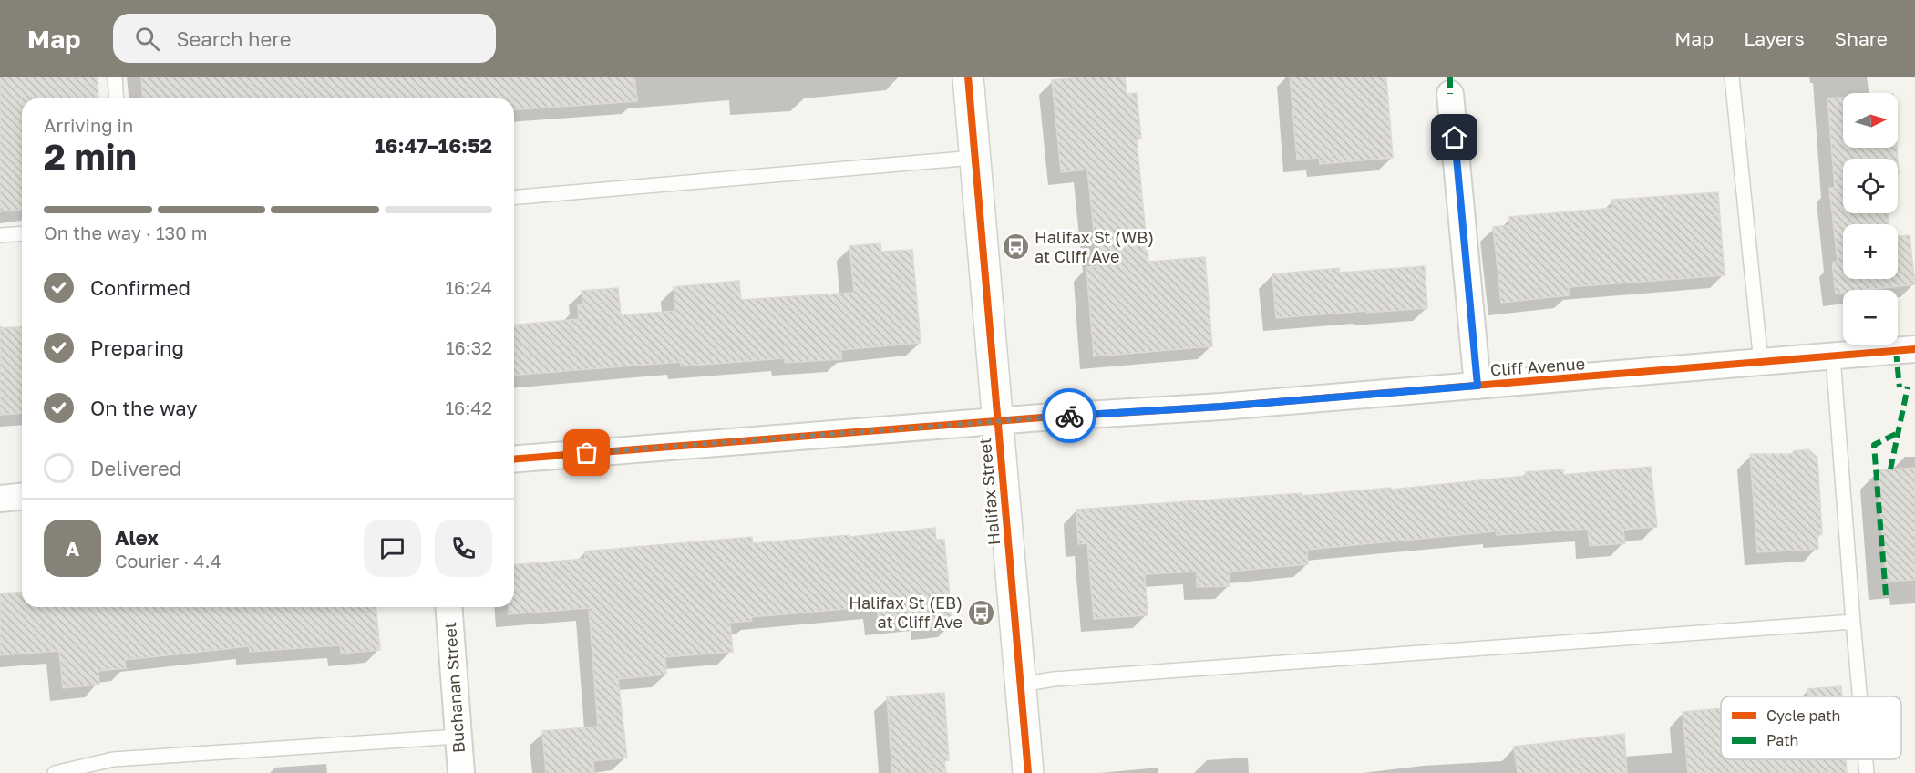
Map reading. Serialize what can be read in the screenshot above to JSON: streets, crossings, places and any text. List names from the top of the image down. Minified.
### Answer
{"streets":{"street":["Cliff Avenue","Halifax Street","Buchanan Street"]},"crossings":[["Cliff Avenue","Halifax Street"]],"places":{"bus stop":["Halifax St (WB) at Cliff Ave","Halifax St (EB) at Cliff Ave"]},"legend":["Cycle path","Path"],"north":"right","page":{"header":"Map","search":"Search here","nav":["Map","Layers","Share"],"map_buttons":["+","−"],"heading":["2 min","Arriving in","16:47–16:52"],"panel":["Alex","Courier · 4.4"],"bar":"On the way · 130 m","list":[["Confirmed","16:24"],["Preparing","16:32"],["On the way","16:42"],"Delivered"],"round":"A"}}
